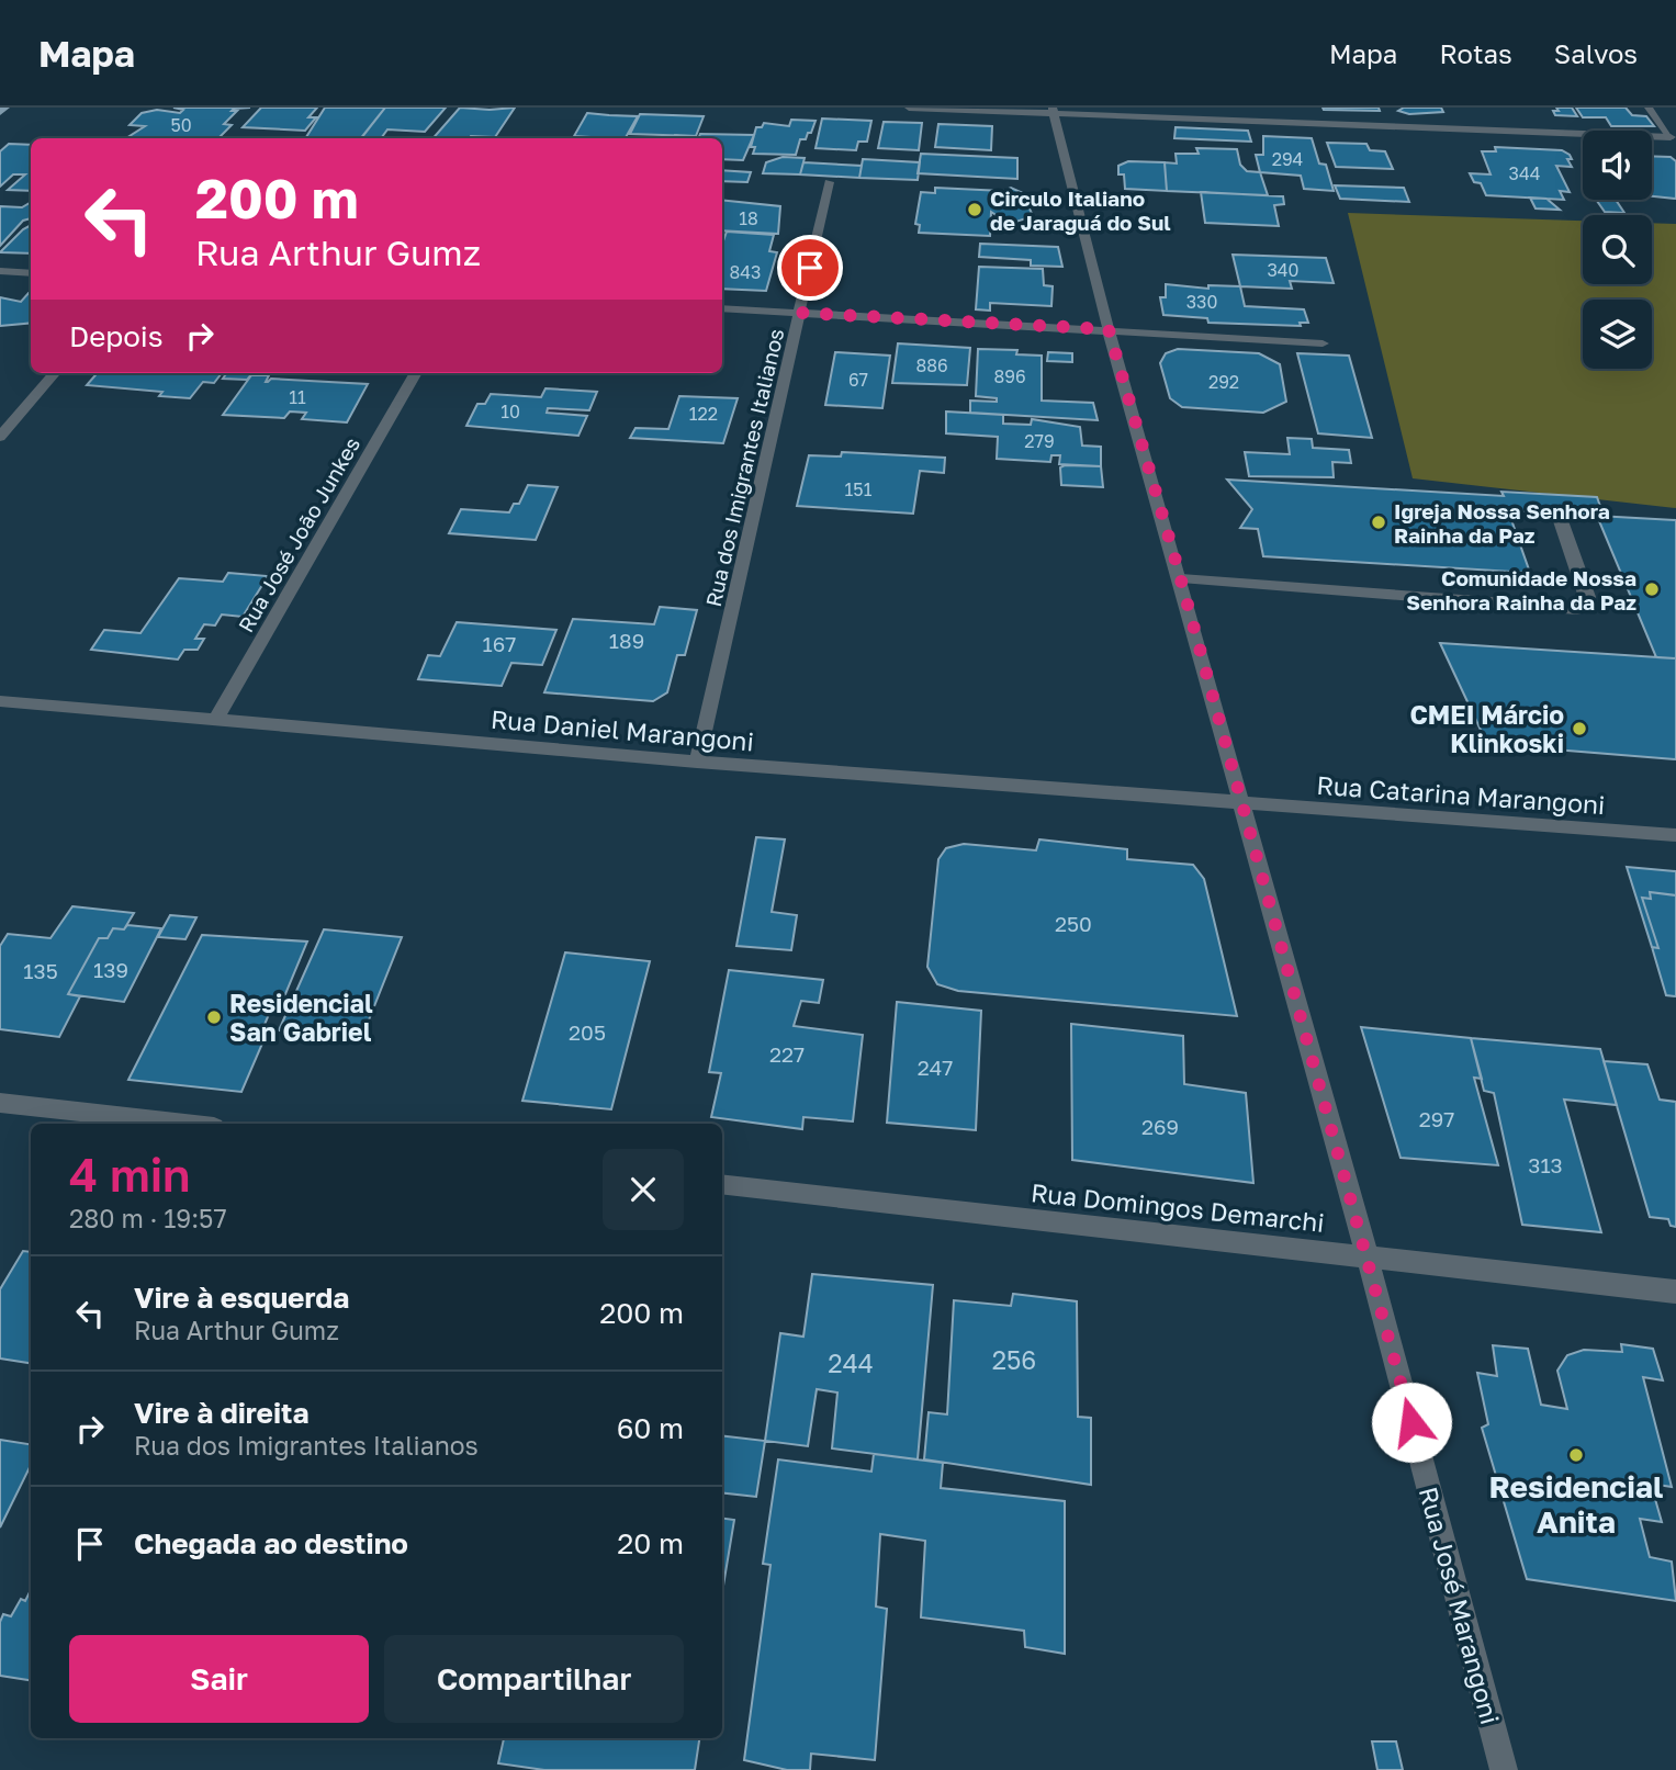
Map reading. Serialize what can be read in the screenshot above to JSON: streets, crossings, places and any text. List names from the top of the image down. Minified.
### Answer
{"streets":{"street":["Rua dos Imigrantes Italianos","Rua José João Junkes","Rua Daniel Marangoni","Rua Catarina Marangoni","Rua Domingos Demarchi","Rua José Marangoni"]},"crossings":[["Rua dos Imigrantes Italianos","Rua Daniel Marangoni"],["Rua José João Junkes","Rua Daniel Marangoni"],["Rua Daniel Marangoni","Rua Catarina Marangoni"],["Rua Daniel Marangoni","Rua José Marangoni"],["Rua Catarina Marangoni","Rua José Marangoni"],["Rua Domingos Demarchi","Rua José Marangoni"]],"places":["Circulo Italiano de Jaraguá do Sul","Igreja Nossa Senhora Rainha da Paz","Comunidade Nossa Senhora Rainha da Paz","CMEI Márcio Klinkoski","Residencial San Gabriel","Residencial Anita"],"house_numbers":["50","294","344","18","340","843","330","886","896","67","292","11","10","122","279","151","189","167","250","139","135","205","227","247","297","269","313","256","244"],"page":{"header":"Mapa","nav":["Mapa","Rotas","Salvos"],"turn":["200 m","Rua Arthur Gumz"],"then":"Depois","heading":["4 min","280 m · 19:57"],"list":[{"name":"Vire à esquerda","note":"Rua Arthur Gumz","value":"200 m"},{"name":"Vire à direita","note":"Rua dos Imigrantes Italianos","value":"60 m"},{"name":"Chegada ao destino","value":"20 m"}],"buttons":["Sair","Compartilhar"]}}
